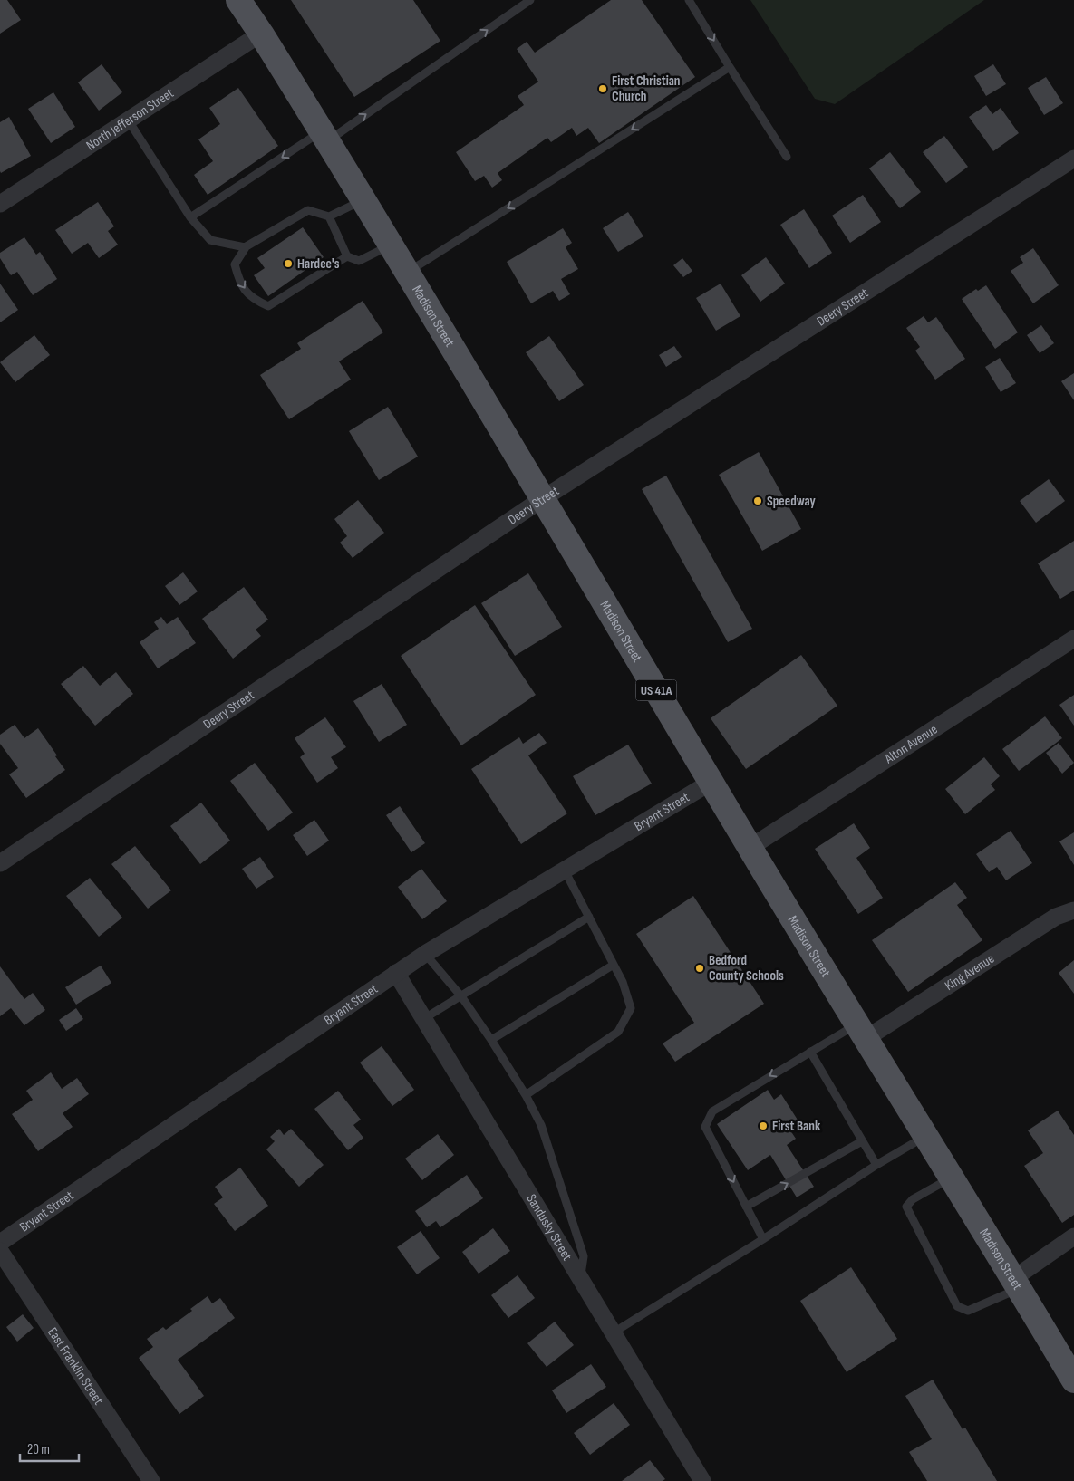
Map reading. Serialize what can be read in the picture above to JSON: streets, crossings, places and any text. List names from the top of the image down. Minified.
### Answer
{"streets":{"main road":["Madison Street","US 41A"],"street":["North Jefferson Street","Deery Street","Alton Avenue","Bryant Street","King Avenue","Sandusky Street","East Franklin Street"]},"crossings":[["North Jefferson Street","Madison Street"],["Deery Street","Madison Street"],["Madison Street","Alton Avenue"],["Madison Street","Bryant Street"],["Madison Street","King Avenue"],["Bryant Street","Sandusky Street"]],"places":["First Christian Church","Hardee's","Speedway","Bedford County Schools","First Bank"],"scale_bar":"20 m"}
